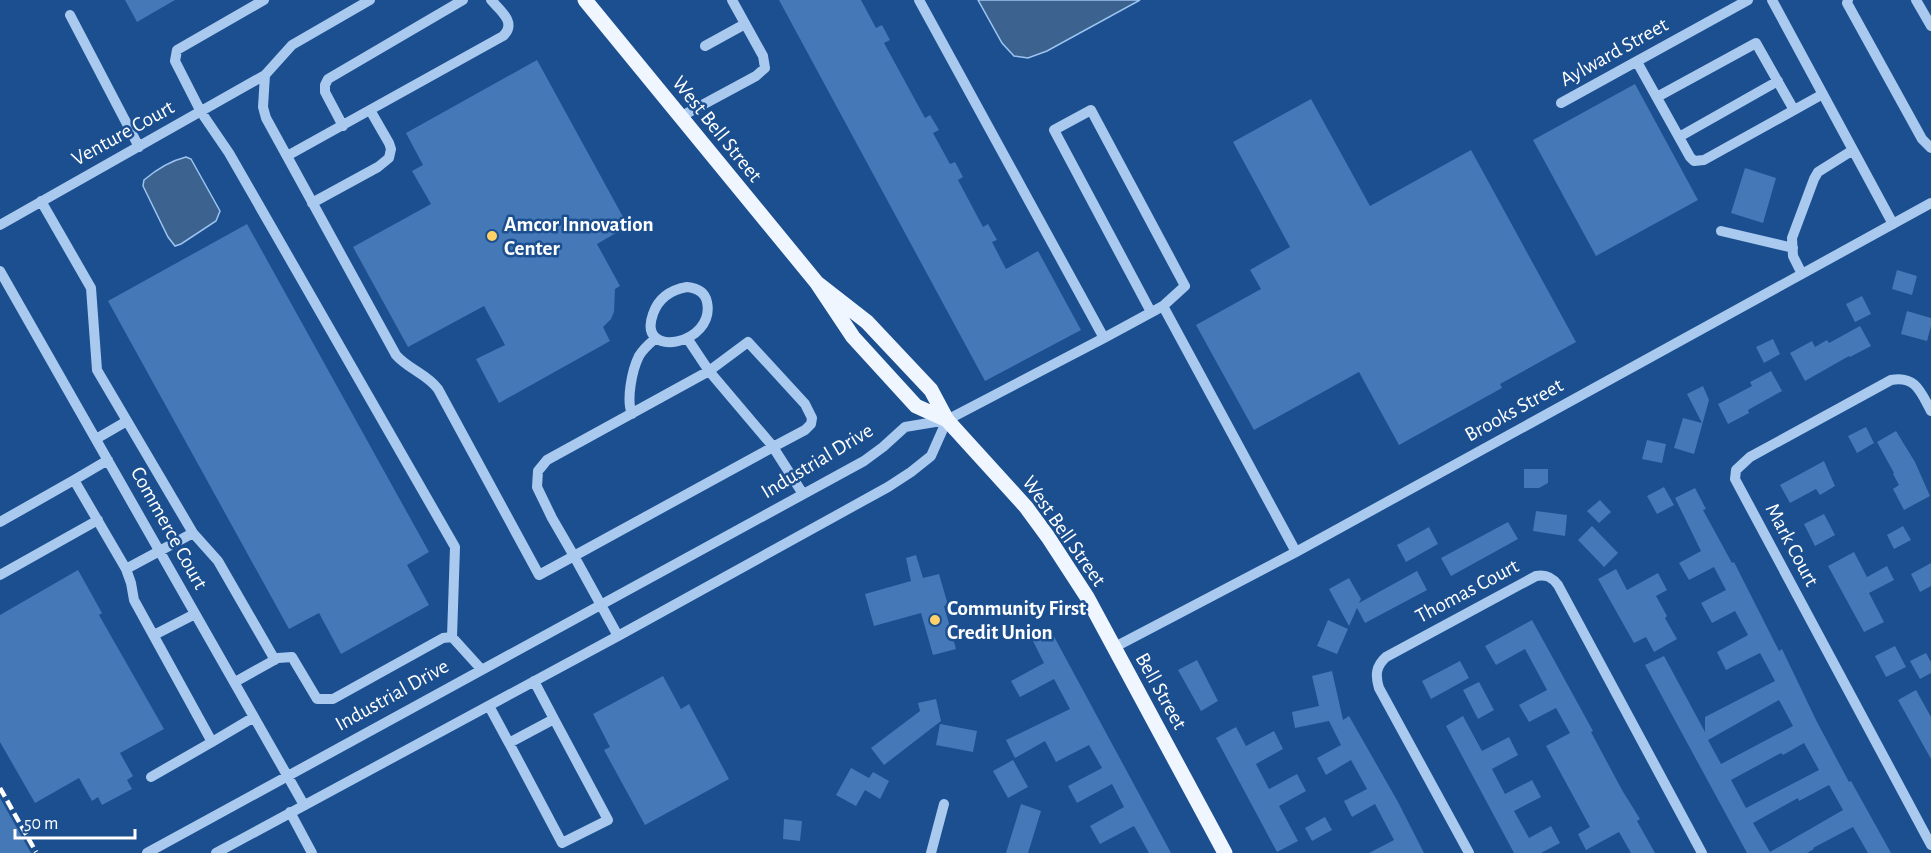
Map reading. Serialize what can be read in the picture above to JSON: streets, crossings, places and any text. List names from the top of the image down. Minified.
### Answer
{"streets":{"main road":["West Bell Street","Bell Street"],"street":["Aylward Street","Venture Court","Brooks Street","Industrial Drive","Commerce Court","Mark Court","Thomas Court"]},"crossings":[["West Bell Street","Brooks Street"],["West Bell Street","Industrial Drive"],["West Bell Street","Bell Street"],["Brooks Street","Bell Street"],["Industrial Drive","Commerce Court"]],"places":["Amcor Innovation Center","Community First Credit Union"],"scale_bar":"50 m"}
